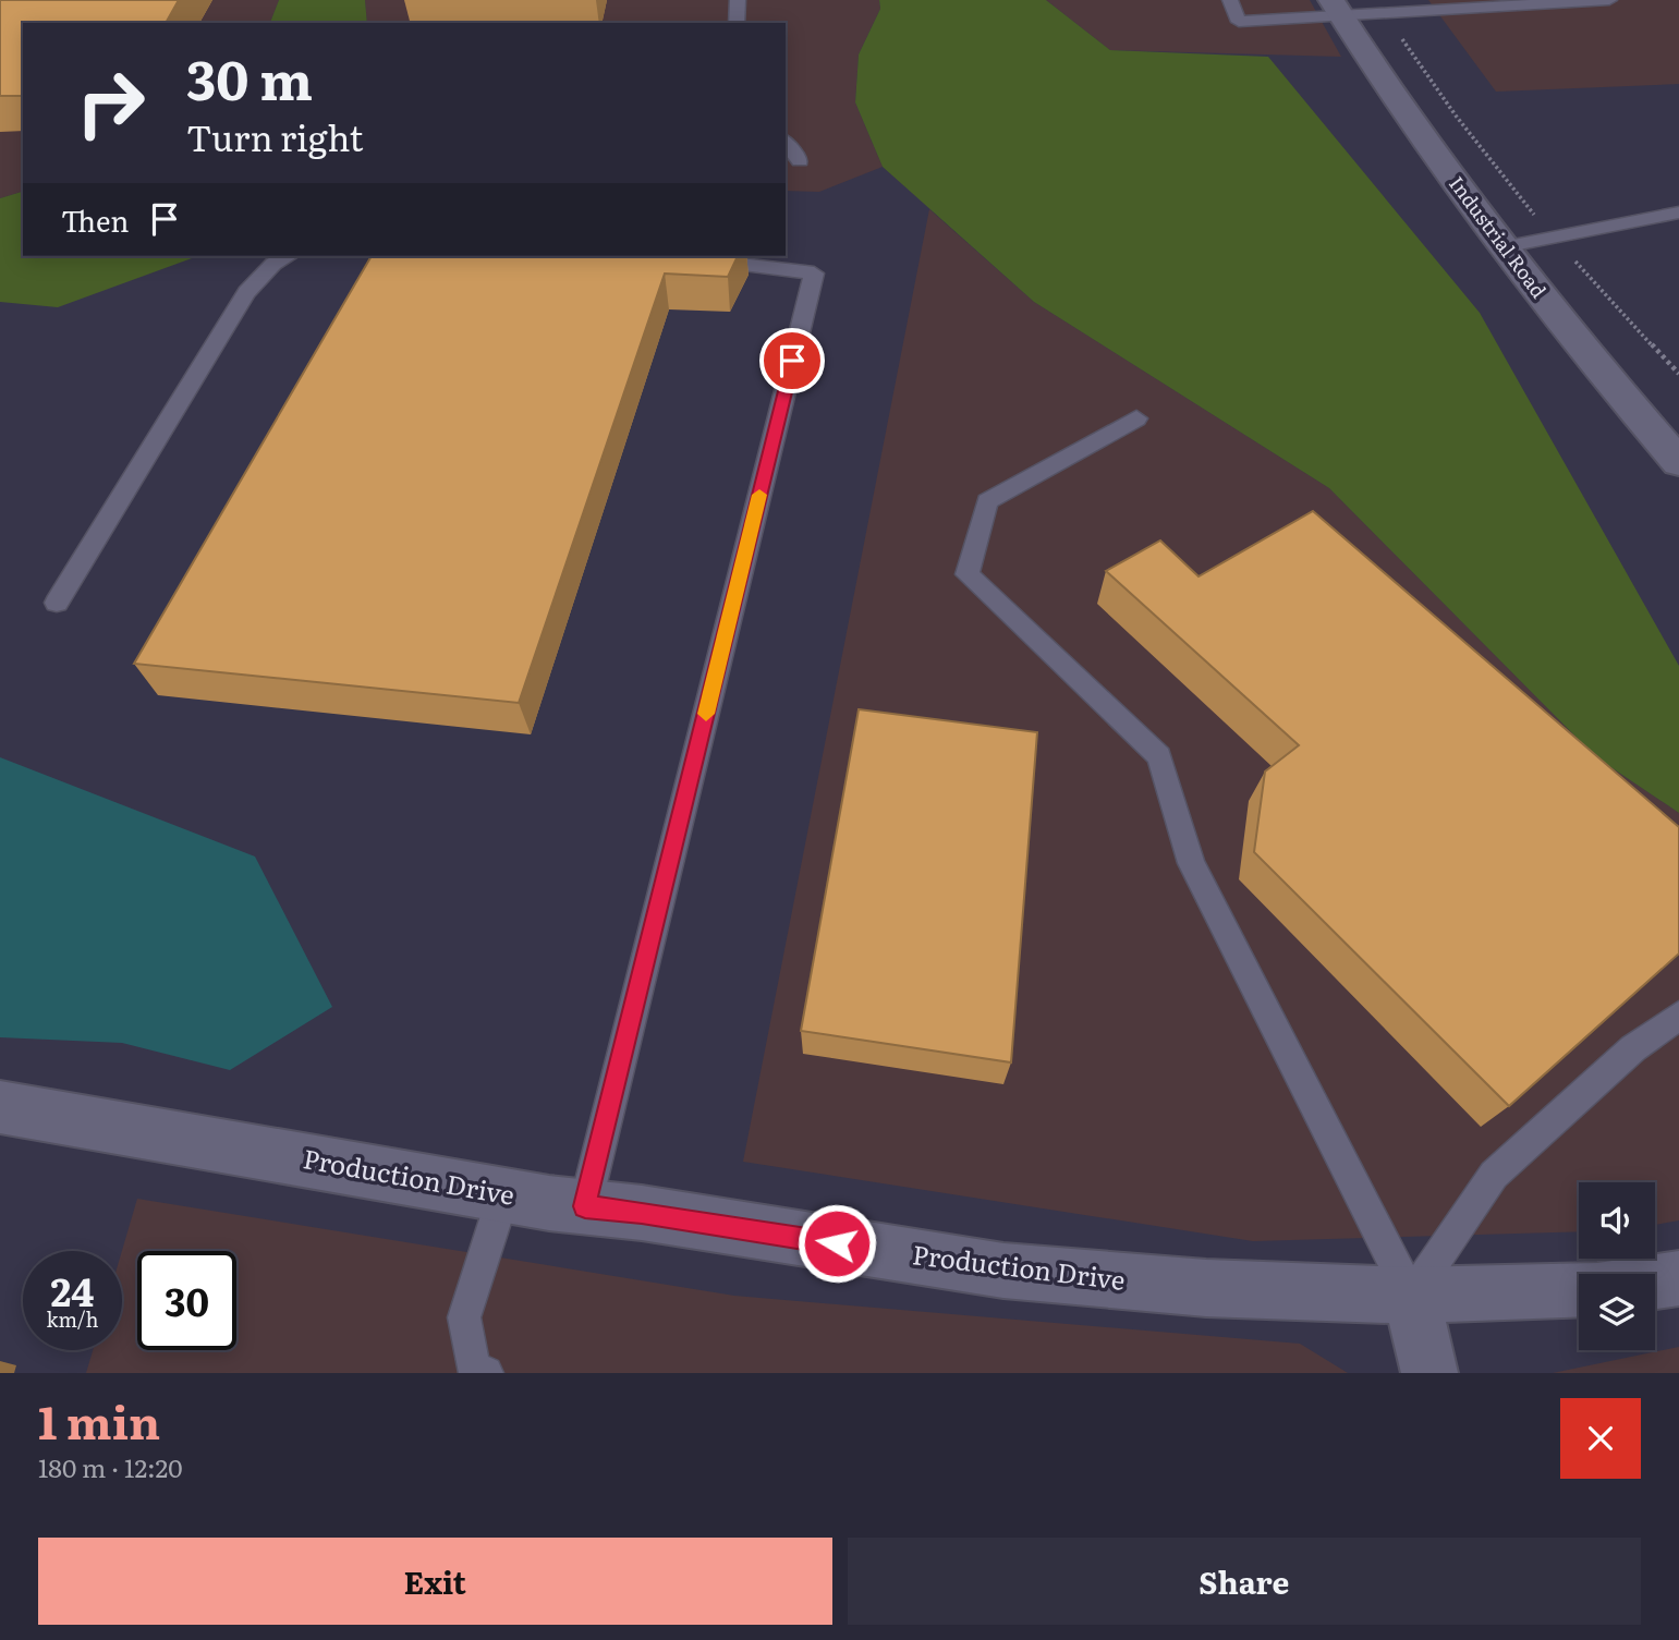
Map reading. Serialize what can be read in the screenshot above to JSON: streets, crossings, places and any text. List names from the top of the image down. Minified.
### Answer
{"streets":{"street":["Industrial Road","Production Drive"]},"page":{"turn":["30 m","Turn right"],"then":"Then","speed":"24 km/h","limit":"30","heading":["1 min","180 m · 12:20"],"buttons":["Exit","Share"]}}
